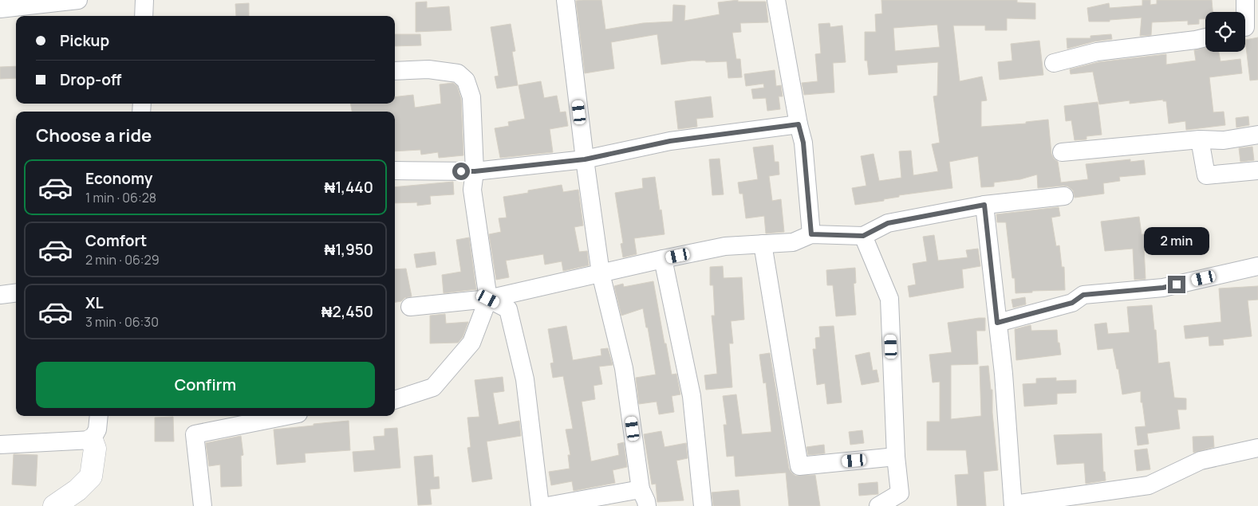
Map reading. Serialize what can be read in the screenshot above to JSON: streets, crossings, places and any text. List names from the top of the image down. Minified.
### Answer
{"page":{"banner":["Pickup","Drop-off"],"heading":"Choose a ride","list":[{"name":"Economy","note":"1 min · 06:28","value":"₦1,440"},{"name":"Comfort","note":"2 min · 06:29","value":"₦1,950"},{"name":"XL","note":"3 min · 06:30","value":"₦2,450"}],"bubble":"2 min","buttons":"Confirm"}}
